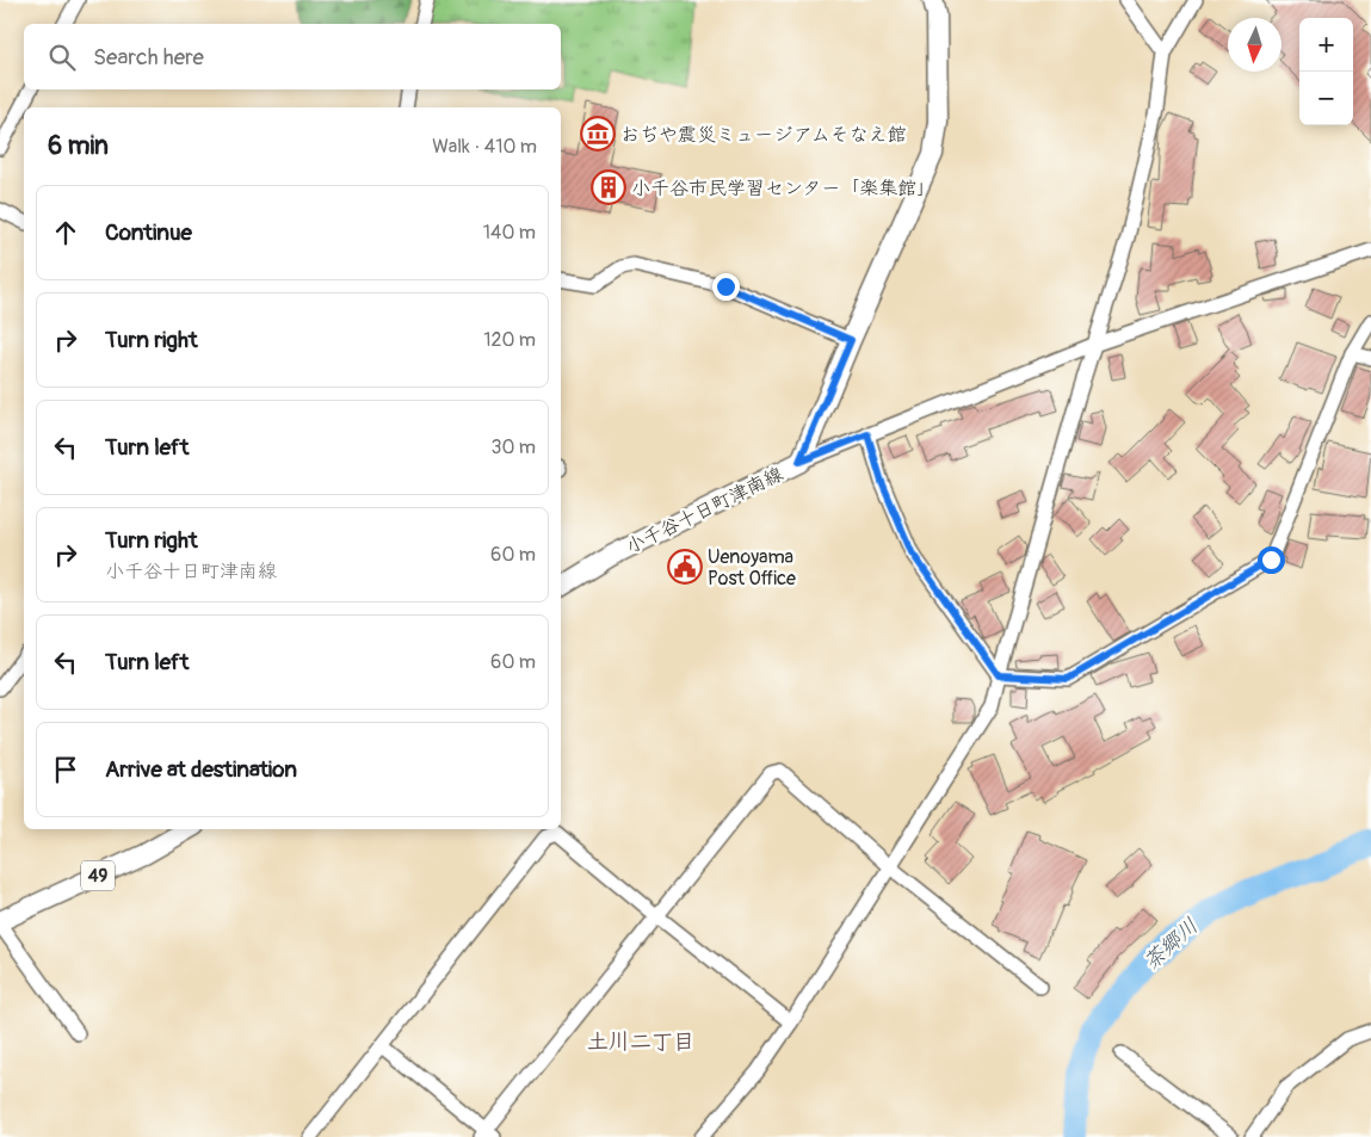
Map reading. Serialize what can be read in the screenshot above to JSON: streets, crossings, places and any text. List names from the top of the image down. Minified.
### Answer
{"streets":{"main road":["小千谷十日町津南線","49"]},"districts":["土川二丁目"],"water":["茶郷川"],"places":{"museum":["おぢや震災ミュージアムそなえ館"],"building":["小千谷市民学習センター「楽集館」"],"public building":["Uenoyama Post Office"]},"north":"bottom","page":{"map_buttons":["+","−"],"search":"Search here","heading":["6 min","Walk · 410 m"],"list":[["Continue","140 m"],["Turn right","120 m"],["Turn left","30 m"],["Turn right","小千谷十日町津南線","60 m"],["Turn left","60 m"],"Arrive at destination"]}}
